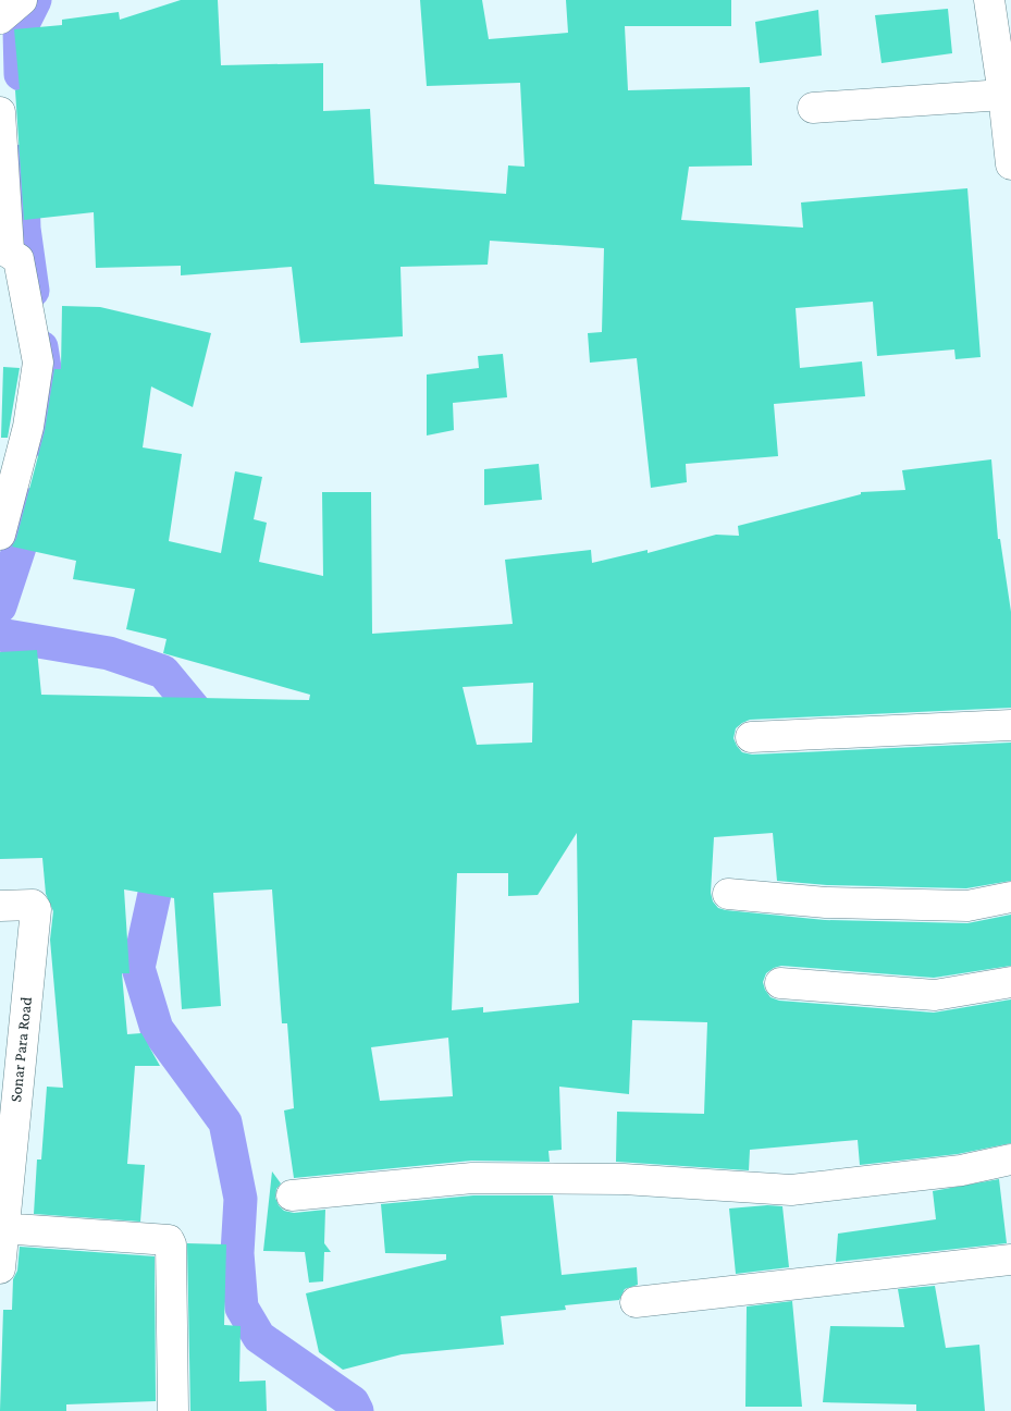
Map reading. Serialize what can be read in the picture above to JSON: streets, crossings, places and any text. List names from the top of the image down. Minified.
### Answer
{"streets":{"main road":["Sonar Para Road"]}}
